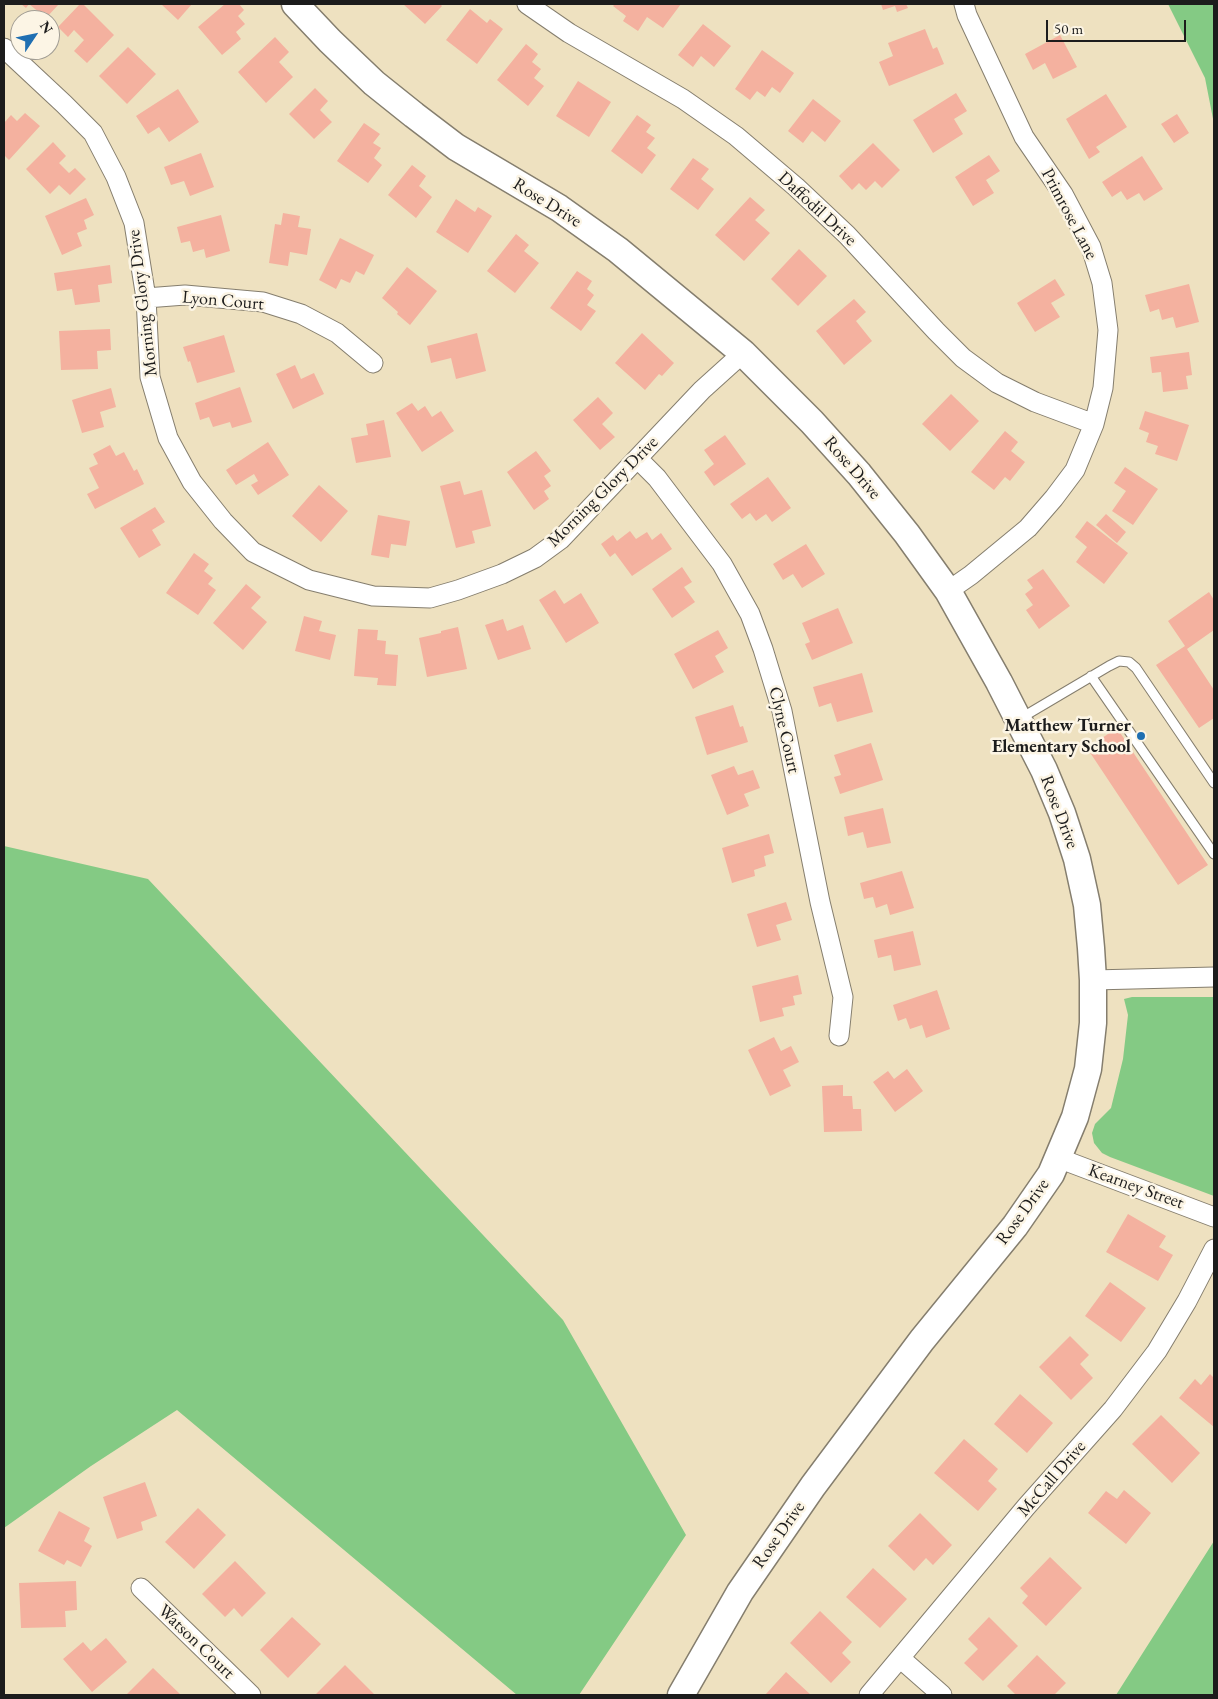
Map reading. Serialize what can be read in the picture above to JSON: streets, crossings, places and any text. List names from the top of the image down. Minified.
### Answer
{"streets":{"main road":["Rose Drive"],"street":["Daffodil Drive","Primrose Lane","Lyon Court","Morning Glory Drive","Clyne Court","Kearney Street","McCall Drive","Watson Court"]},"crossings":[["Rose Drive","Primrose Lane"],["Rose Drive","Morning Glory Drive"],["Rose Drive","Kearney Street"],["Daffodil Drive","Primrose Lane"],["Lyon Court","Morning Glory Drive"],["Morning Glory Drive","Clyne Court"]],"places":["Matthew Turner Elementary School"],"scale_bar":"50 m","north":"top right"}
